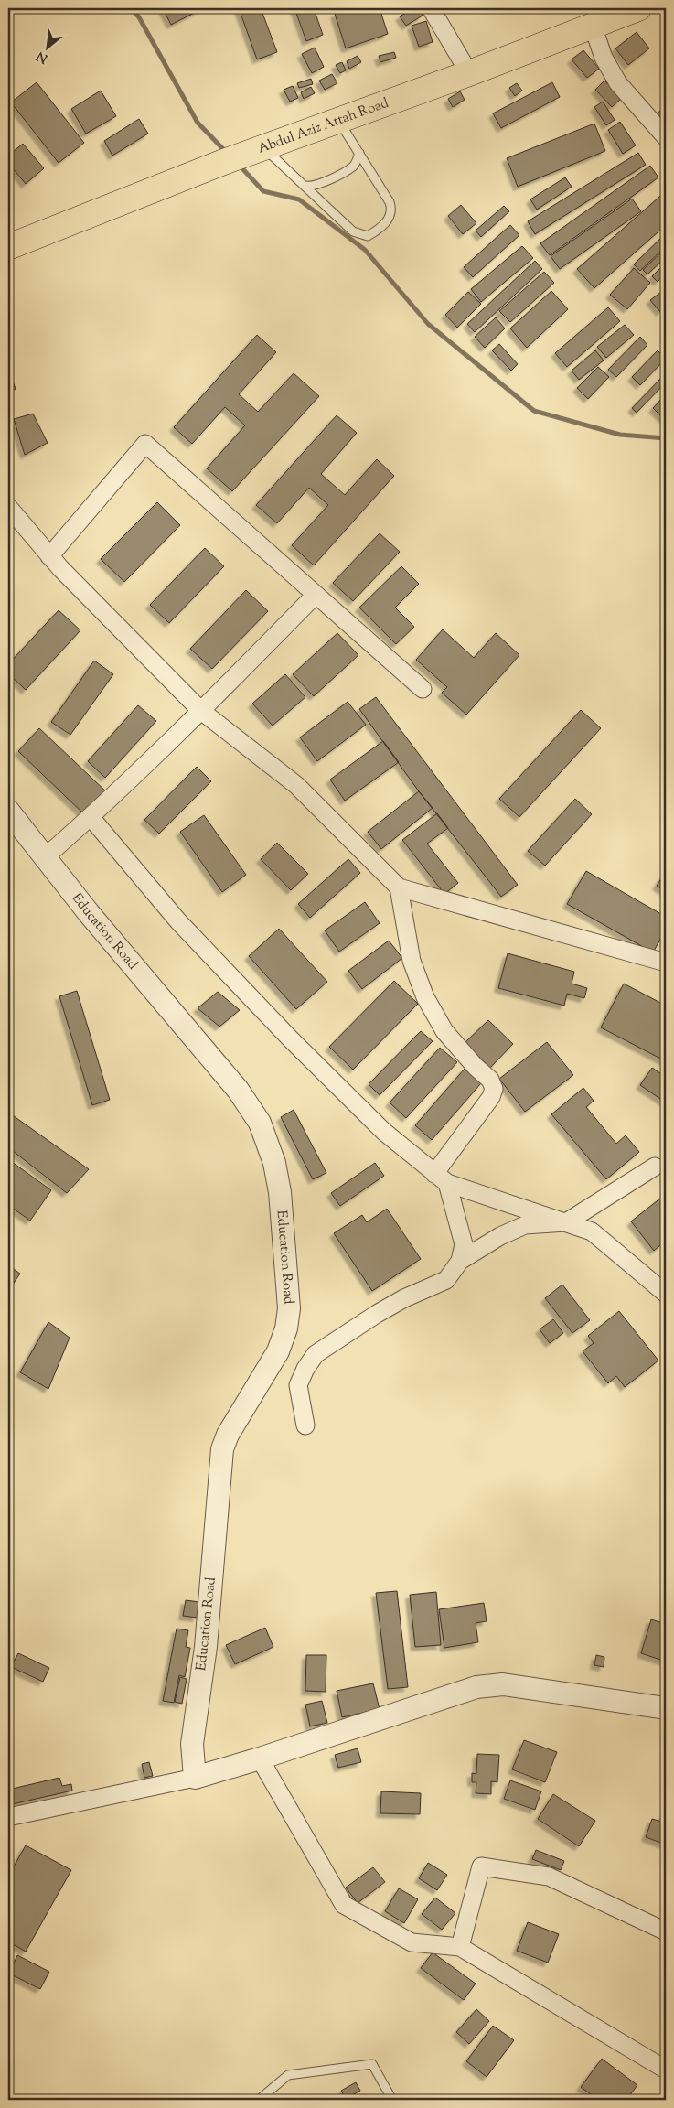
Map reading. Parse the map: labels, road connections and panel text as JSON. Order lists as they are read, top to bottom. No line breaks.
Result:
{"streets":{"highway":["Abdul Aziz Attah Road"],"street":["Education Road"]},"north":"bottom left"}
